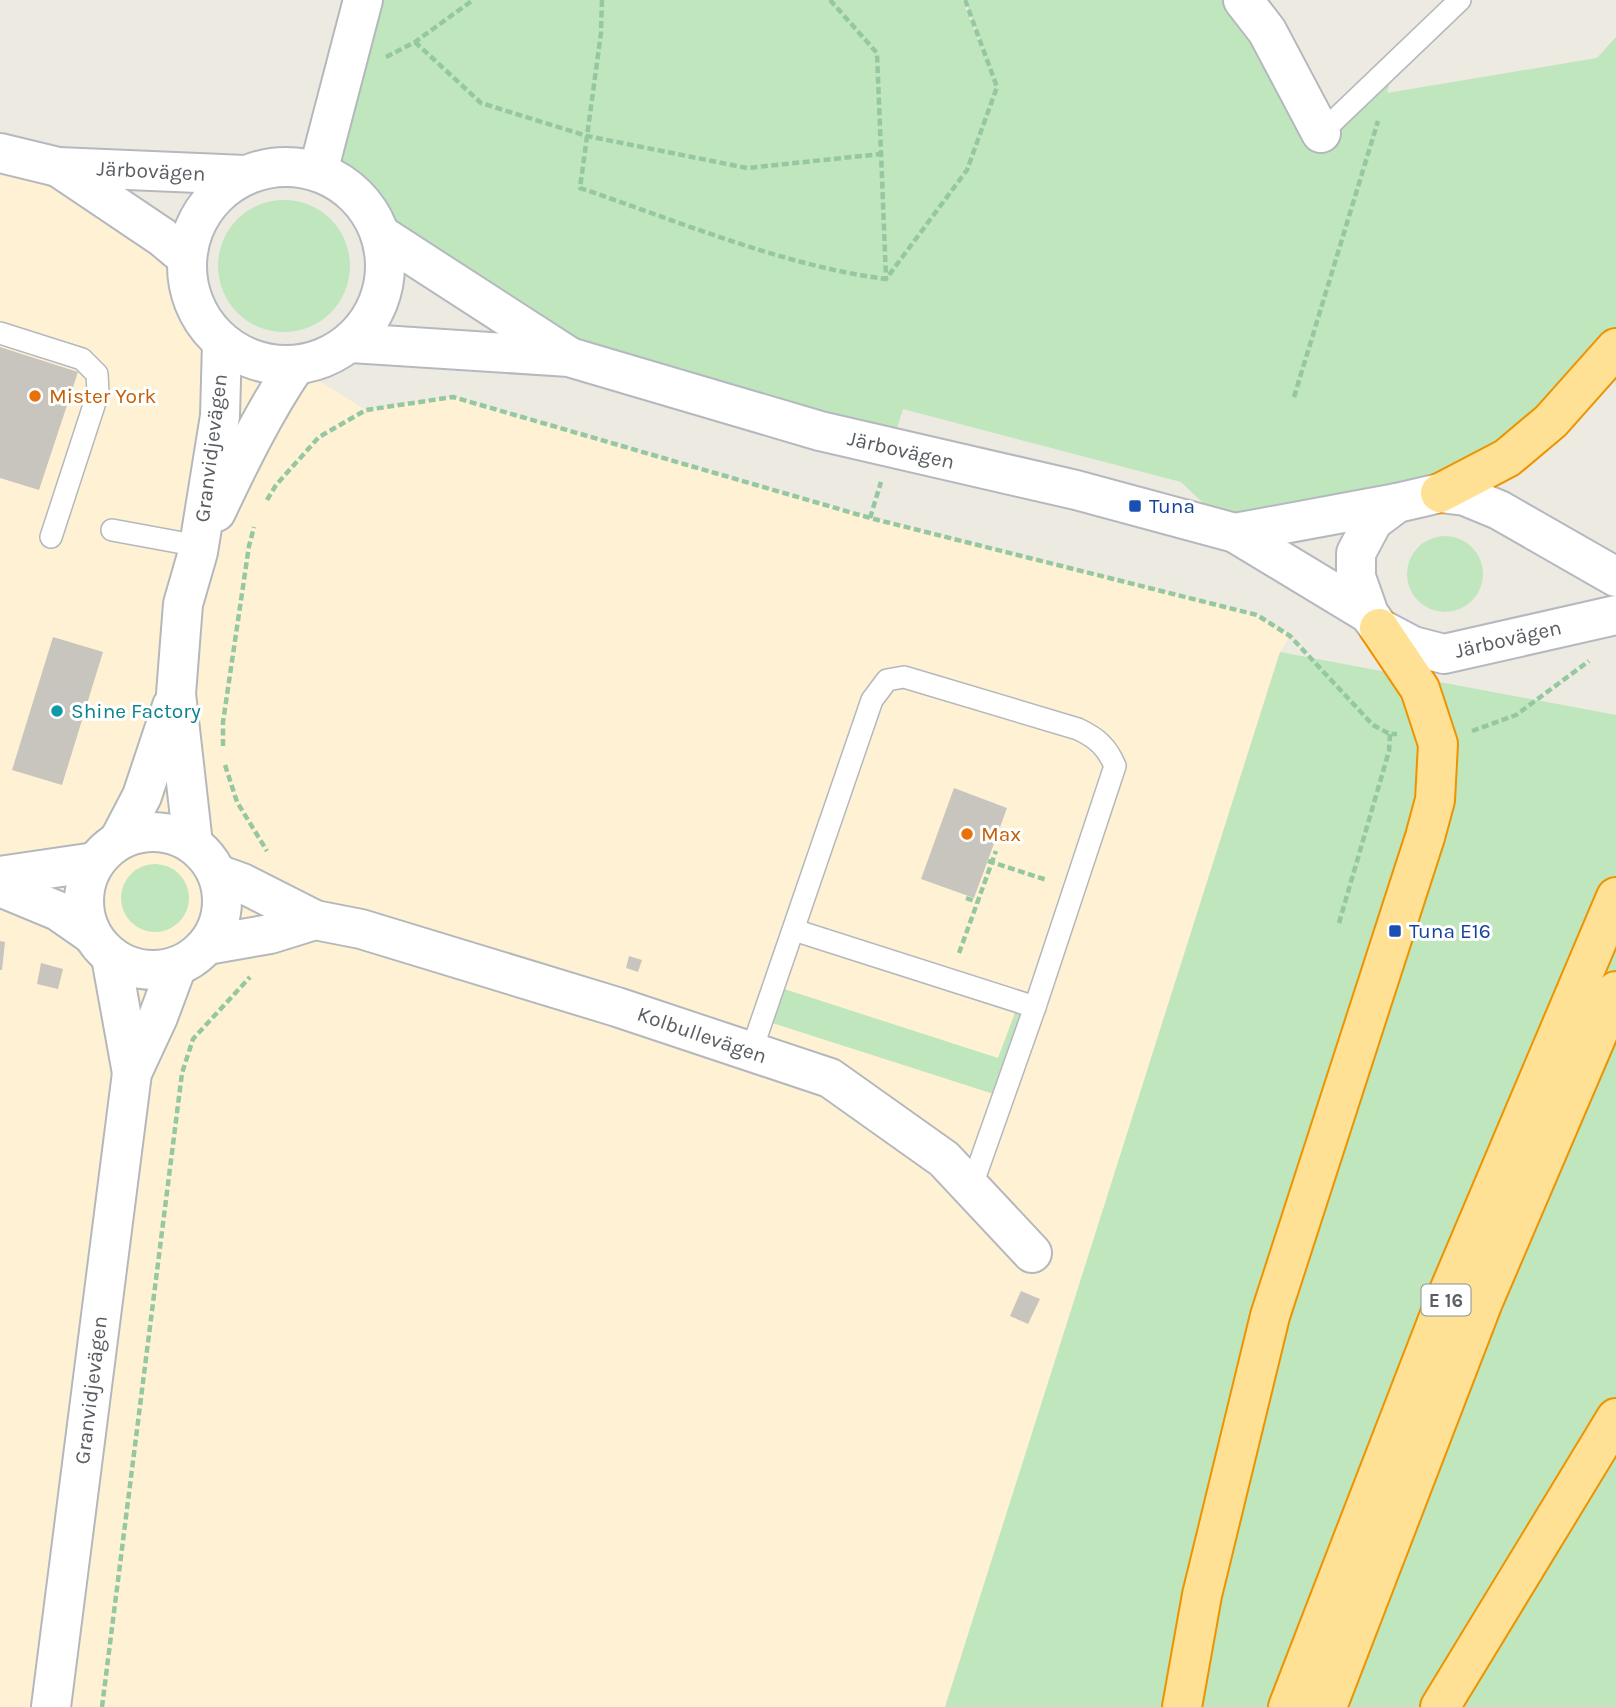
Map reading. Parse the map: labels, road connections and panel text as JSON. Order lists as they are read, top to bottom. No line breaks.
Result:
{"streets":{"highway":["E 16"],"street":["Järbovägen","Granvidjevägen","Kolbullevägen"]},"crossings":[["Järbovägen","Granvidjevägen"],["Granvidjevägen","Kolbullevägen"]],"places":{"other":["Mister York","Shine Factory","Max"],"transit":["Tuna","Tuna E16"]}}
